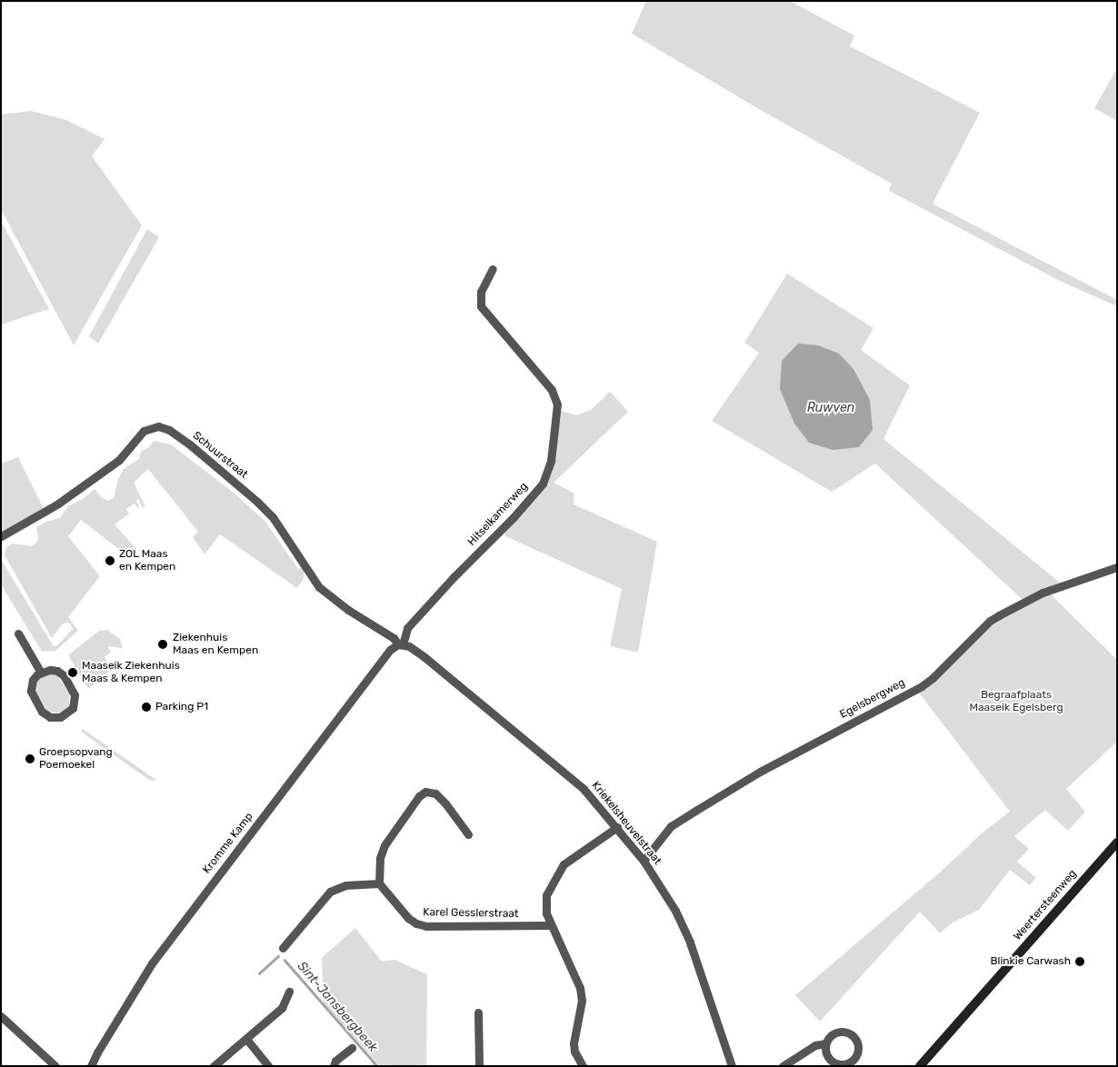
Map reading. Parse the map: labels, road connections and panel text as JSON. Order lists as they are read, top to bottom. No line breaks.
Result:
{"streets":{"main road":["Weertersteenweg"],"street":["Schuurstraat","Hitselkamerweg","Egelsbergweg","Kriekelsheuvelstraat","Kromme Kamp","Karel Gesslerstraat"]},"crossings":[["Schuurstraat","Hitselkamerweg"],["Schuurstraat","Kriekelsheuvelstraat"],["Schuurstraat","Kromme Kamp"],["Hitselkamerweg","Kriekelsheuvelstraat"],["Hitselkamerweg","Kromme Kamp"],["Egelsbergweg","Kriekelsheuvelstraat"],["Kriekelsheuvelstraat","Kromme Kamp"]],"water":["Ruwven","Sint-Jansbergbeek"],"parks":["Begraafplaats Maaseik Egelsberg"],"places":["ZOL Maas en Kempen","Ziekenhuis Maas en Kempen","Maaseik Ziekenhuis Maas & Kempen","Parking P1","Groepsopvang Poemoekel","Blinkie Carwash"]}
